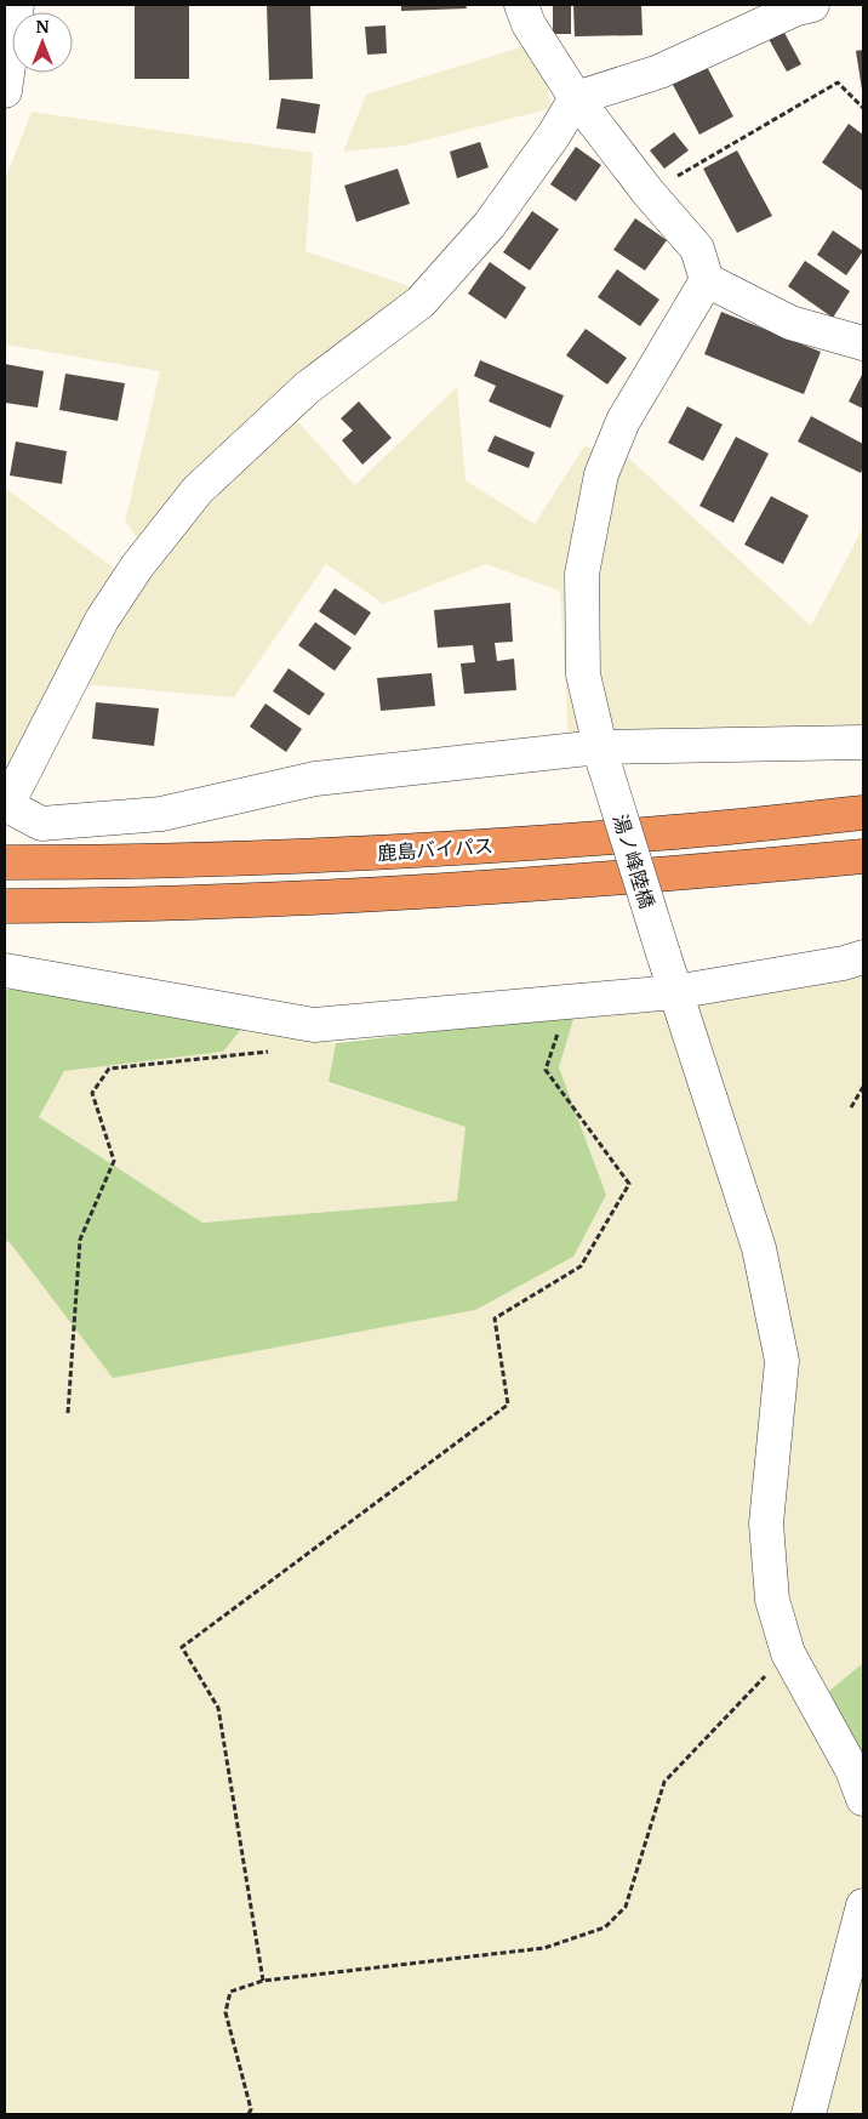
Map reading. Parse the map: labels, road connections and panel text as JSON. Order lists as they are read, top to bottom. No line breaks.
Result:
{"streets":{"highway":["鹿島バイパス"],"street":["湯ノ峰陸橋"]},"north":"top"}
